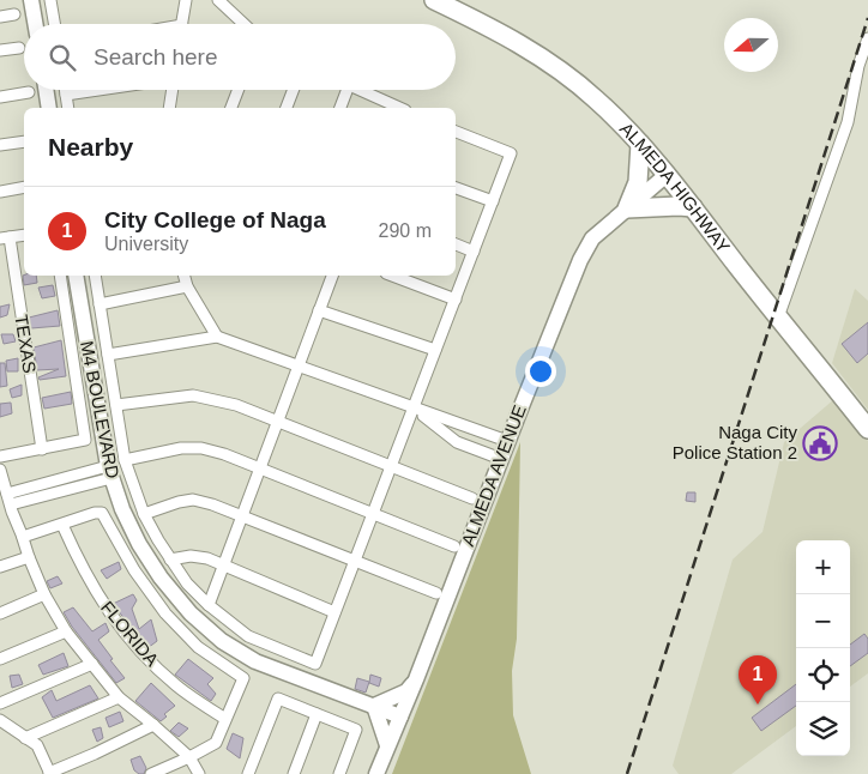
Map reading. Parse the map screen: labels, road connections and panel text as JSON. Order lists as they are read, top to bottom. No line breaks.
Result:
{"streets":{"highway":["ALMEDA HIGHWAY"],"main road":["M4 BOULEVARD","ALMEDA AVENUE"],"street":["TEXAS","FLORIDA"]},"crossings":[["ALMEDA HIGHWAY","ALMEDA AVENUE"],["M4 BOULEVARD","ALMEDA AVENUE"]],"places":{"public building":["Naga City Police Station 2"]},"north":"left","page":{"search":"Search here","heading":"Nearby","list":[{"mark":"1","name":"City College of Naga","note":"University","value":"290 m"}],"map_buttons":["+","−"],"pins":"1"}}
